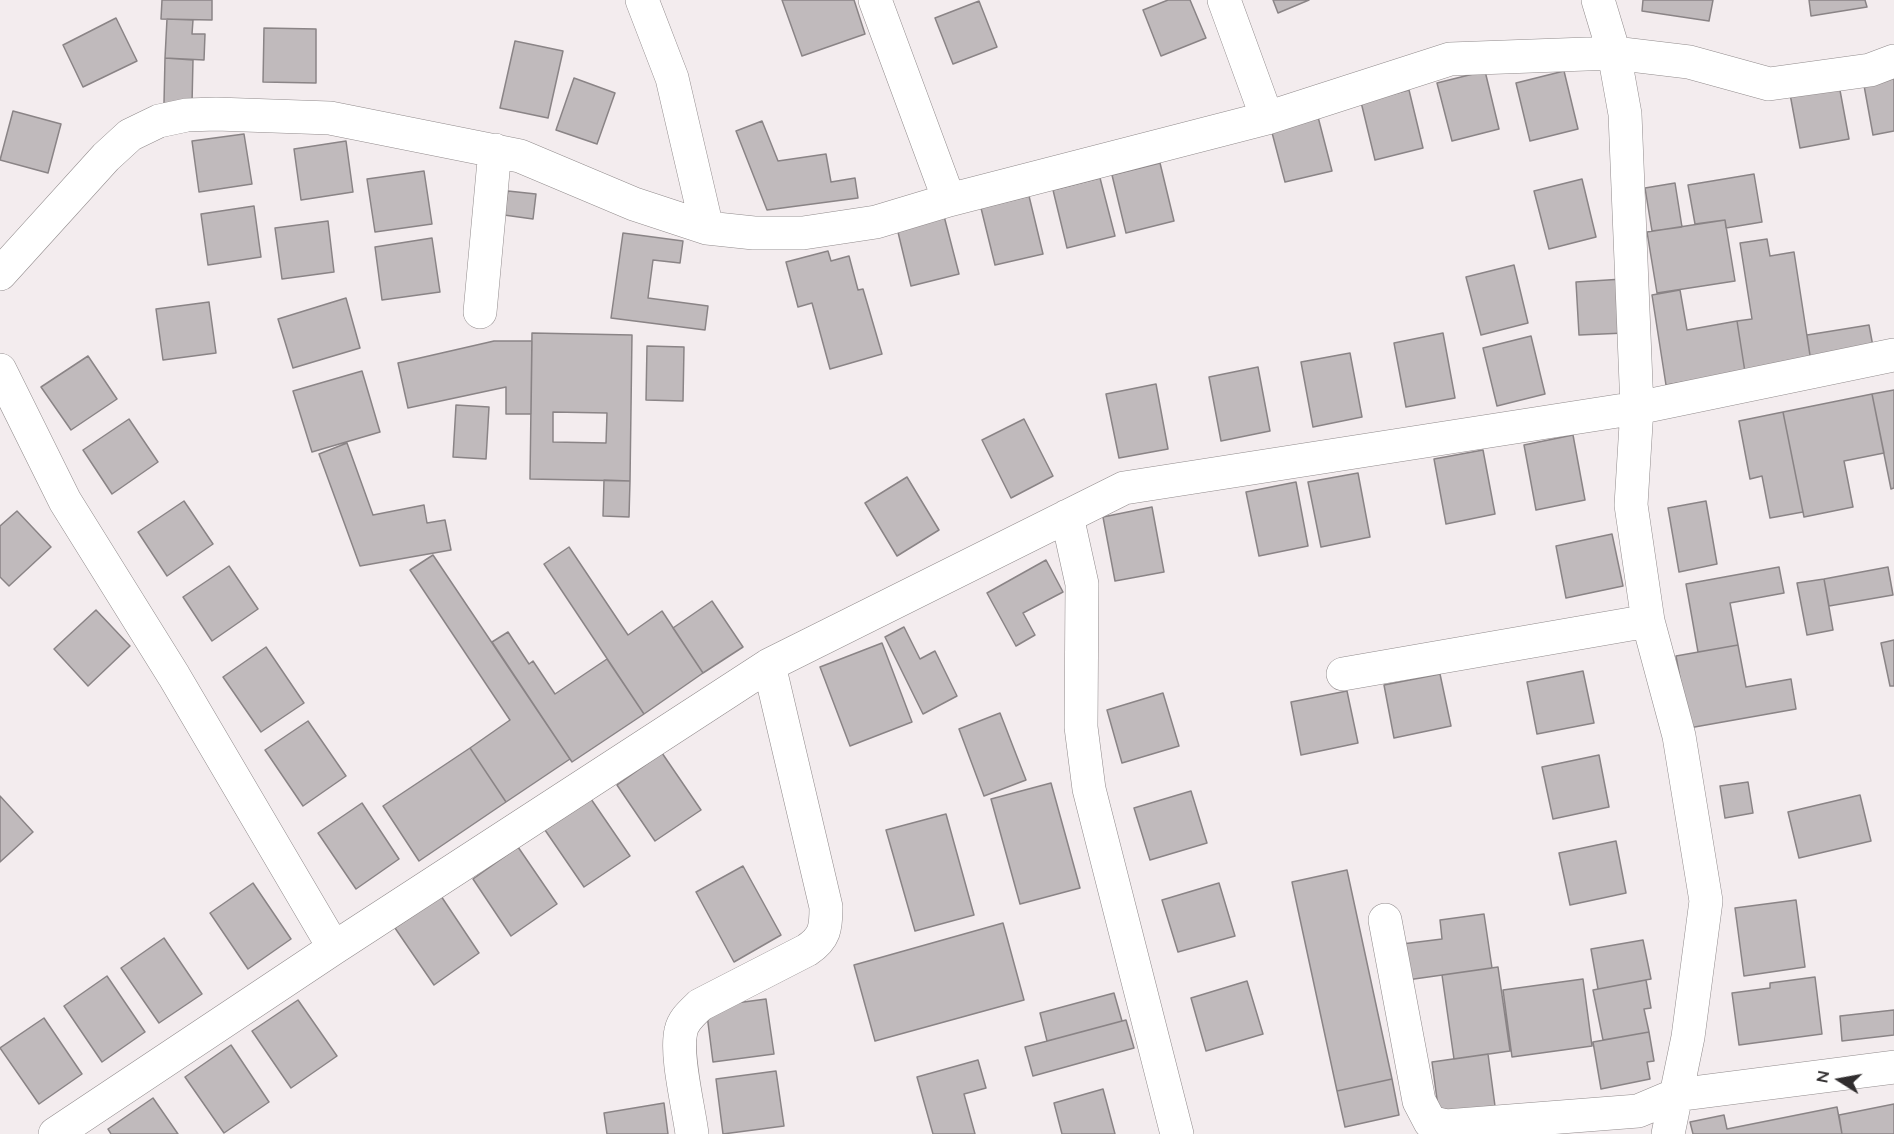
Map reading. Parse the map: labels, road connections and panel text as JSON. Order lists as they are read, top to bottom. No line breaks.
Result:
{"north":"left"}
